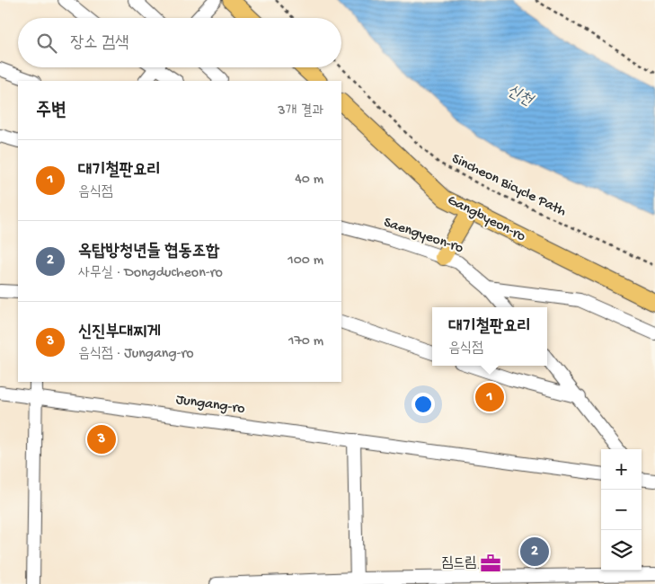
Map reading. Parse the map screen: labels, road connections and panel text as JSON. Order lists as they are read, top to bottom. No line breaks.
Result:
{"streets":{"main road":["Gangbyeon-ro"],"street":["Saengyeon-ro","Jungang-ro"],"path":["Sincheon Bicycle Path"]},"water":["신천"],"places":{"office":["짐드림"]},"page":{"search":"장소 검색","heading":["주변","3개 결과"],"list":[{"mark":"1","name":"대기철판요리","note":"음식점","value":"40 m"},{"mark":"2","name":"옥탑방청년들 협동조합","note":"사무실 · Dongducheon-ro","value":"100 m"},{"mark":"3","name":"신진부대찌게","note":"음식점 · Jungang-ro","value":"170 m"}],"popup":["대기철판요리","음식점"],"pins":["1","3","2"],"map_buttons":["+","−"]}}
